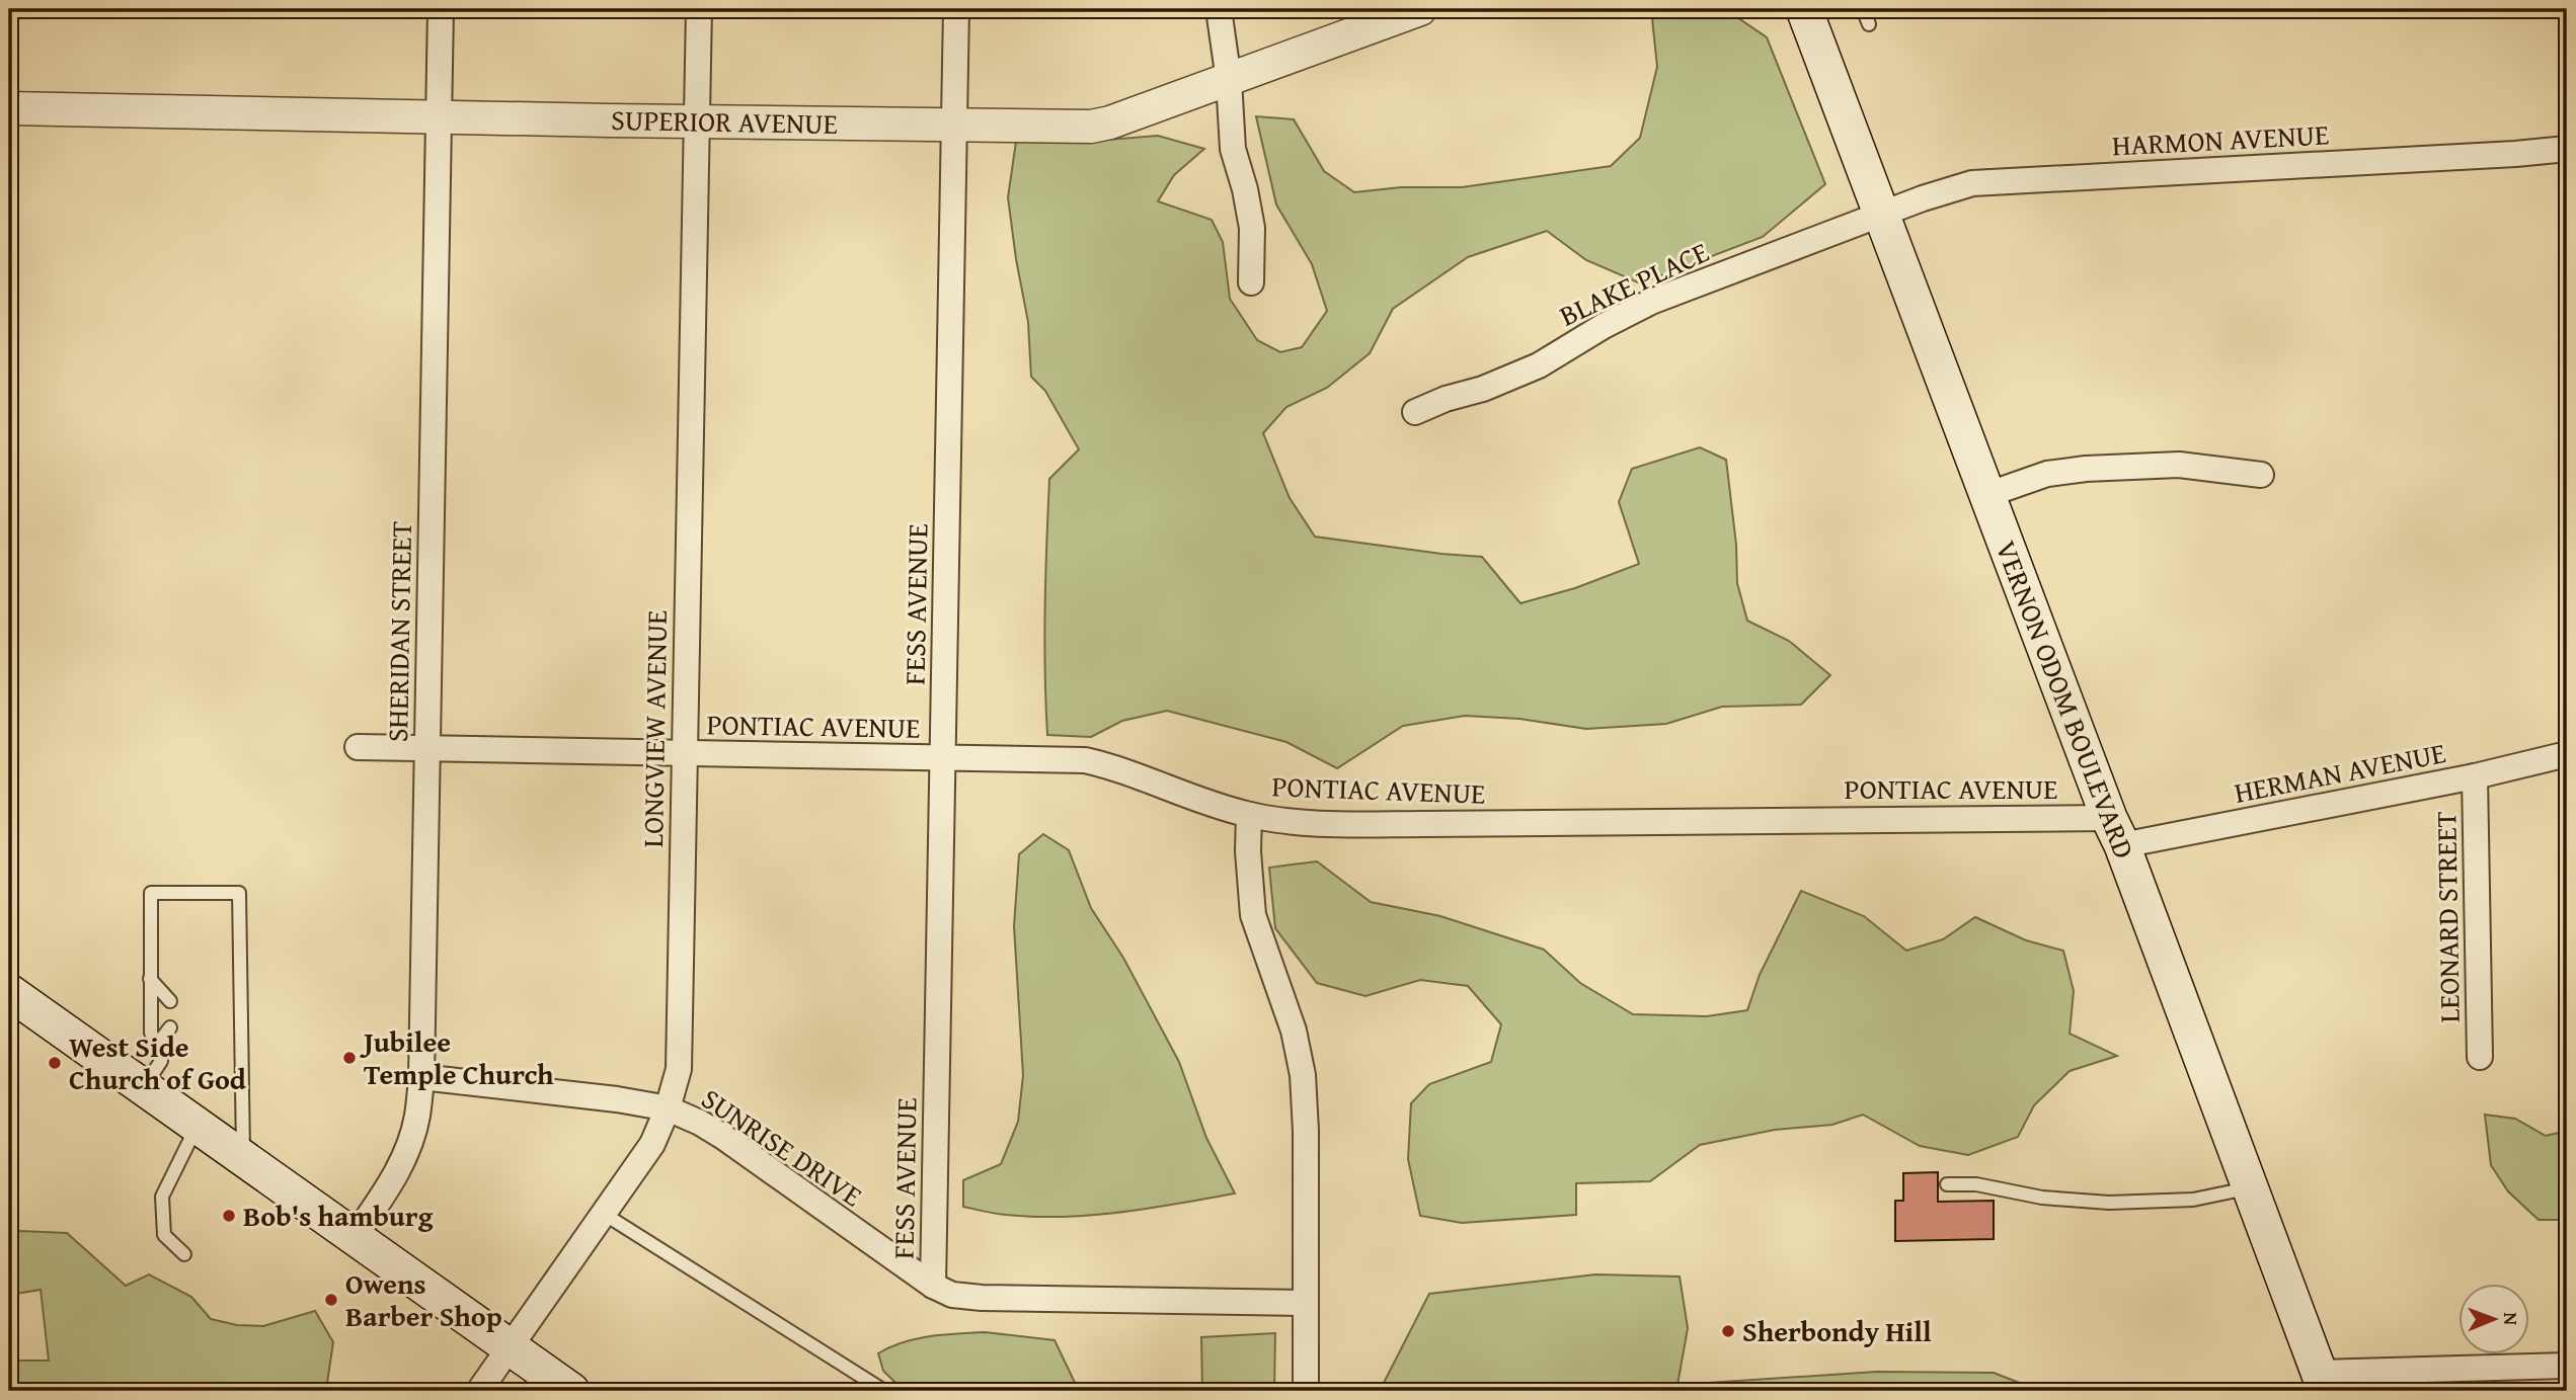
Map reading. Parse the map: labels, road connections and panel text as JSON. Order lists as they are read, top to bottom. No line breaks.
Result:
{"streets":{"main road":["VERNON ODOM BOULEVARD"],"street":["SUPERIOR AVENUE","HARMON AVENUE","BLAKE PLACE","FESS AVENUE","SHERIDAN STREET","PONTIAC AVENUE","LONGVIEW AVENUE","HERMAN AVENUE","LEONARD STREET","SUNRISE DRIVE"]},"crossings":[["SUPERIOR AVENUE","FESS AVENUE"],["SUPERIOR AVENUE","SHERIDAN STREET"],["SUPERIOR AVENUE","LONGVIEW AVENUE"],["HARMON AVENUE","BLAKE PLACE"],["HARMON AVENUE","VERNON ODOM BOULEVARD"],["BLAKE PLACE","VERNON ODOM BOULEVARD"],["FESS AVENUE","PONTIAC AVENUE"],["FESS AVENUE","SUNRISE DRIVE"],["SHERIDAN STREET","PONTIAC AVENUE"],["SHERIDAN STREET","SUNRISE DRIVE"],["VERNON ODOM BOULEVARD","PONTIAC AVENUE"],["VERNON ODOM BOULEVARD","HERMAN AVENUE"],["PONTIAC AVENUE","LONGVIEW AVENUE"],["PONTIAC AVENUE","HERMAN AVENUE"],["LONGVIEW AVENUE","SUNRISE DRIVE"],["HERMAN AVENUE","LEONARD STREET"]],"places":["Jubilee Temple Church","West Side Church of God","Bob's hamburg","Owens Barber Shop","Sherbondy Hill"],"north":"right"}
